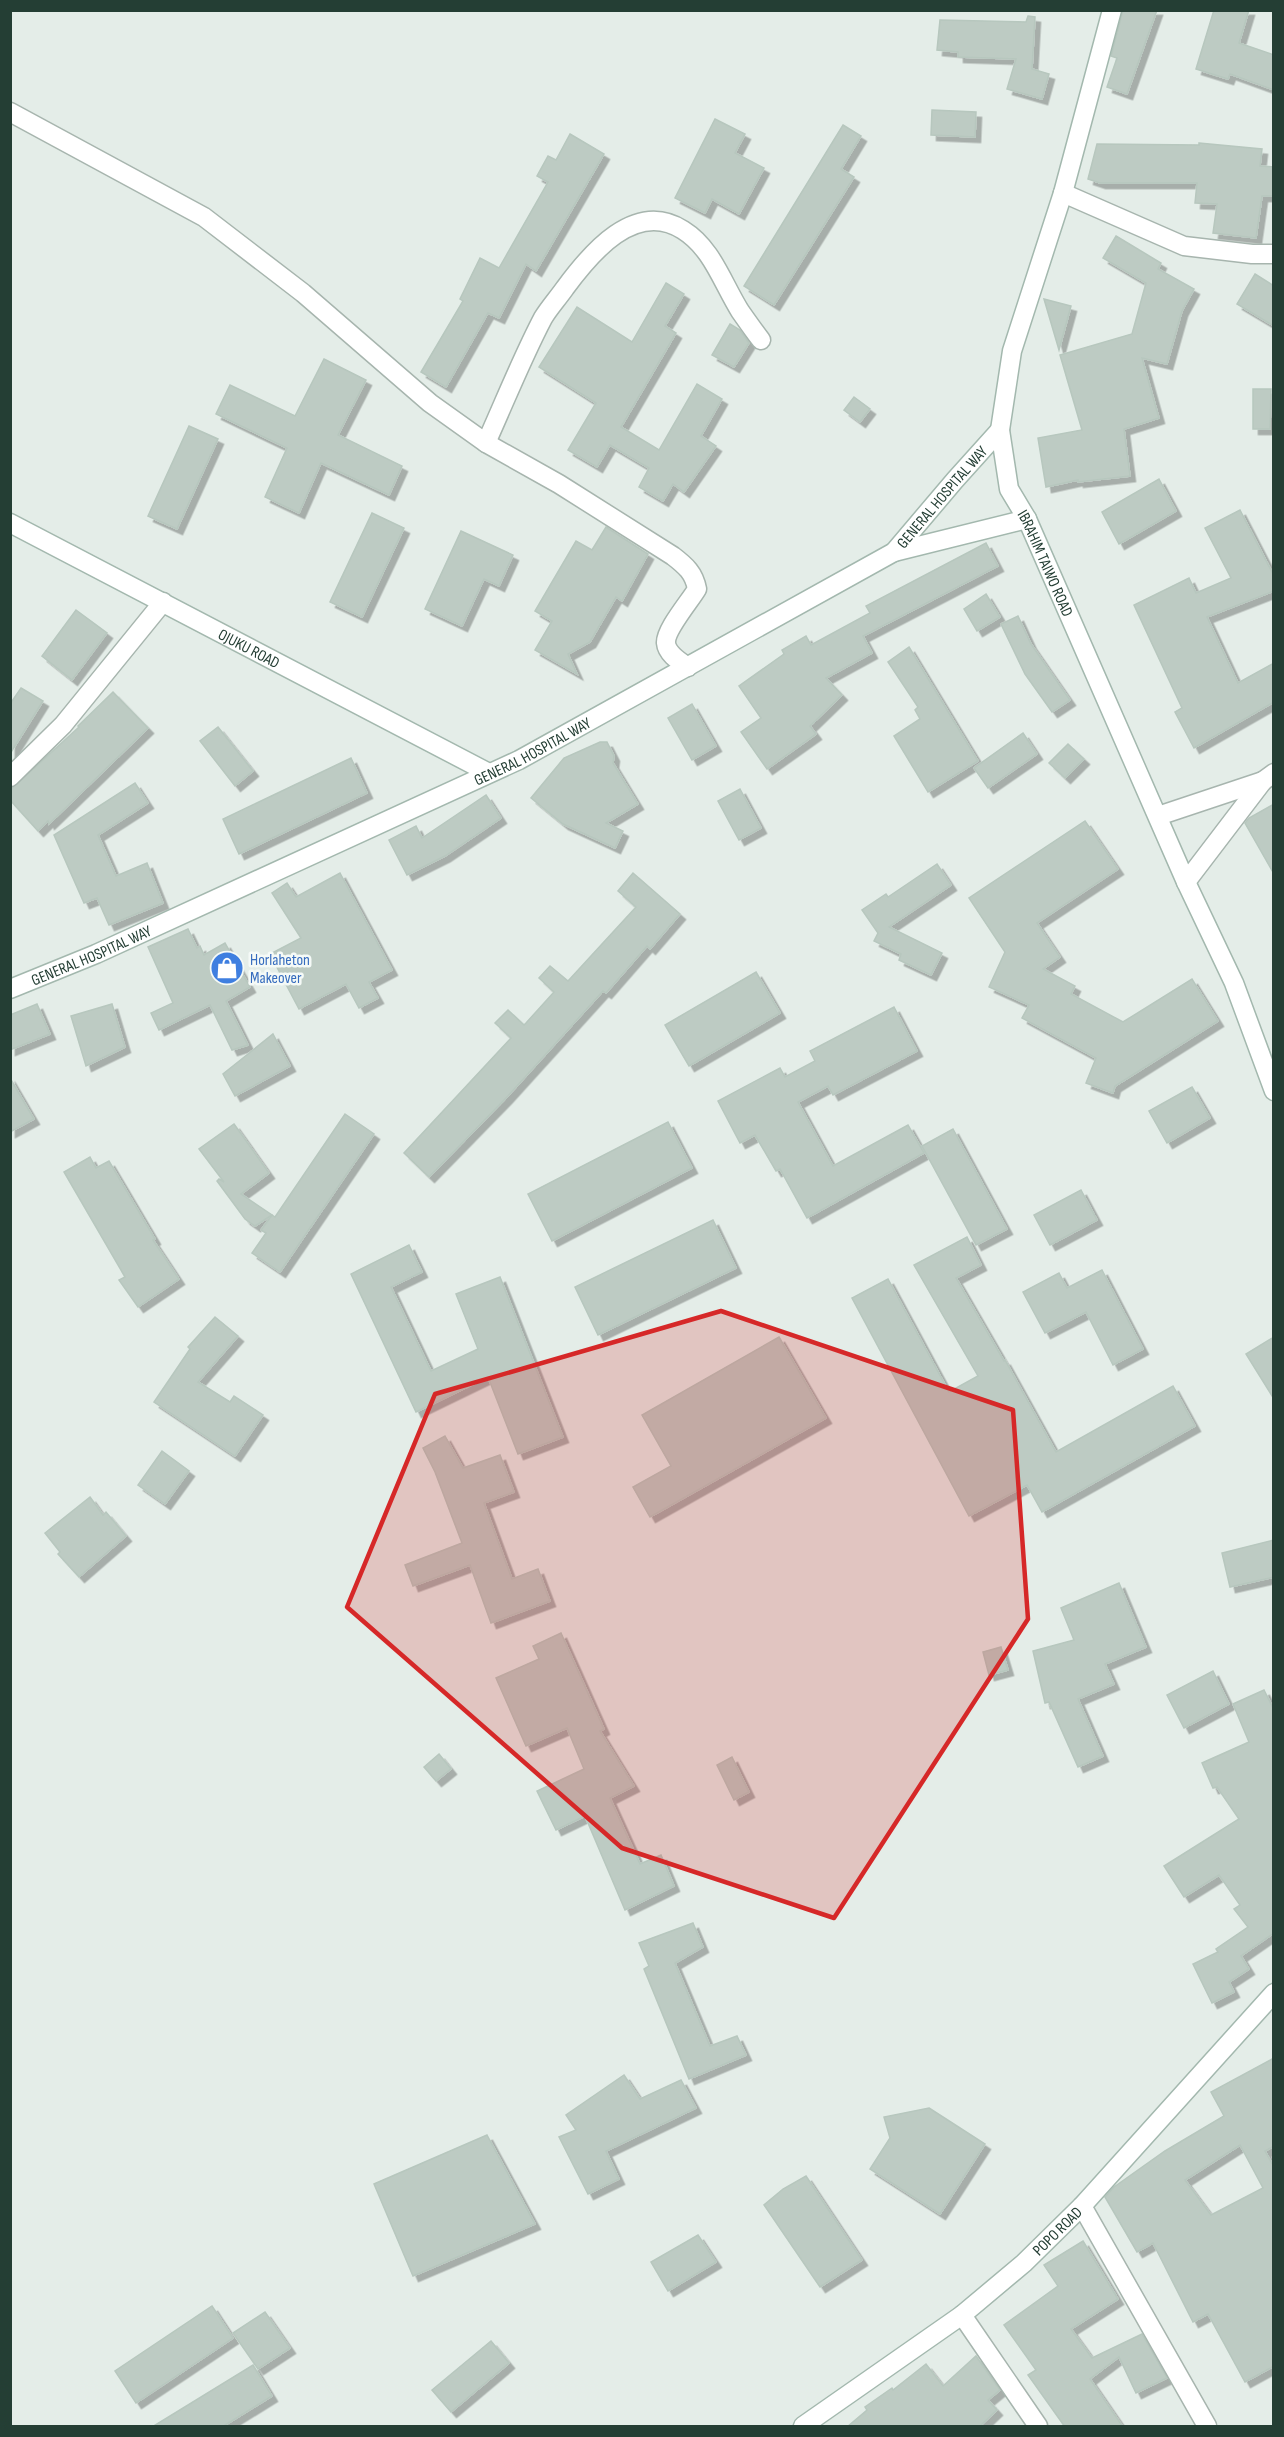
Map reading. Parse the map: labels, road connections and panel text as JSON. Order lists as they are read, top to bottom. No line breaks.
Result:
{"streets":{"main road":["GENERAL HOSPITAL WAY","IBRAHIM TAIWO ROAD","OJUKU ROAD","POPO ROAD"]},"crossings":[["GENERAL HOSPITAL WAY","IBRAHIM TAIWO ROAD"],["GENERAL HOSPITAL WAY","OJUKU ROAD"]],"places":{"shop":["Horlaheton Makeover"]}}
